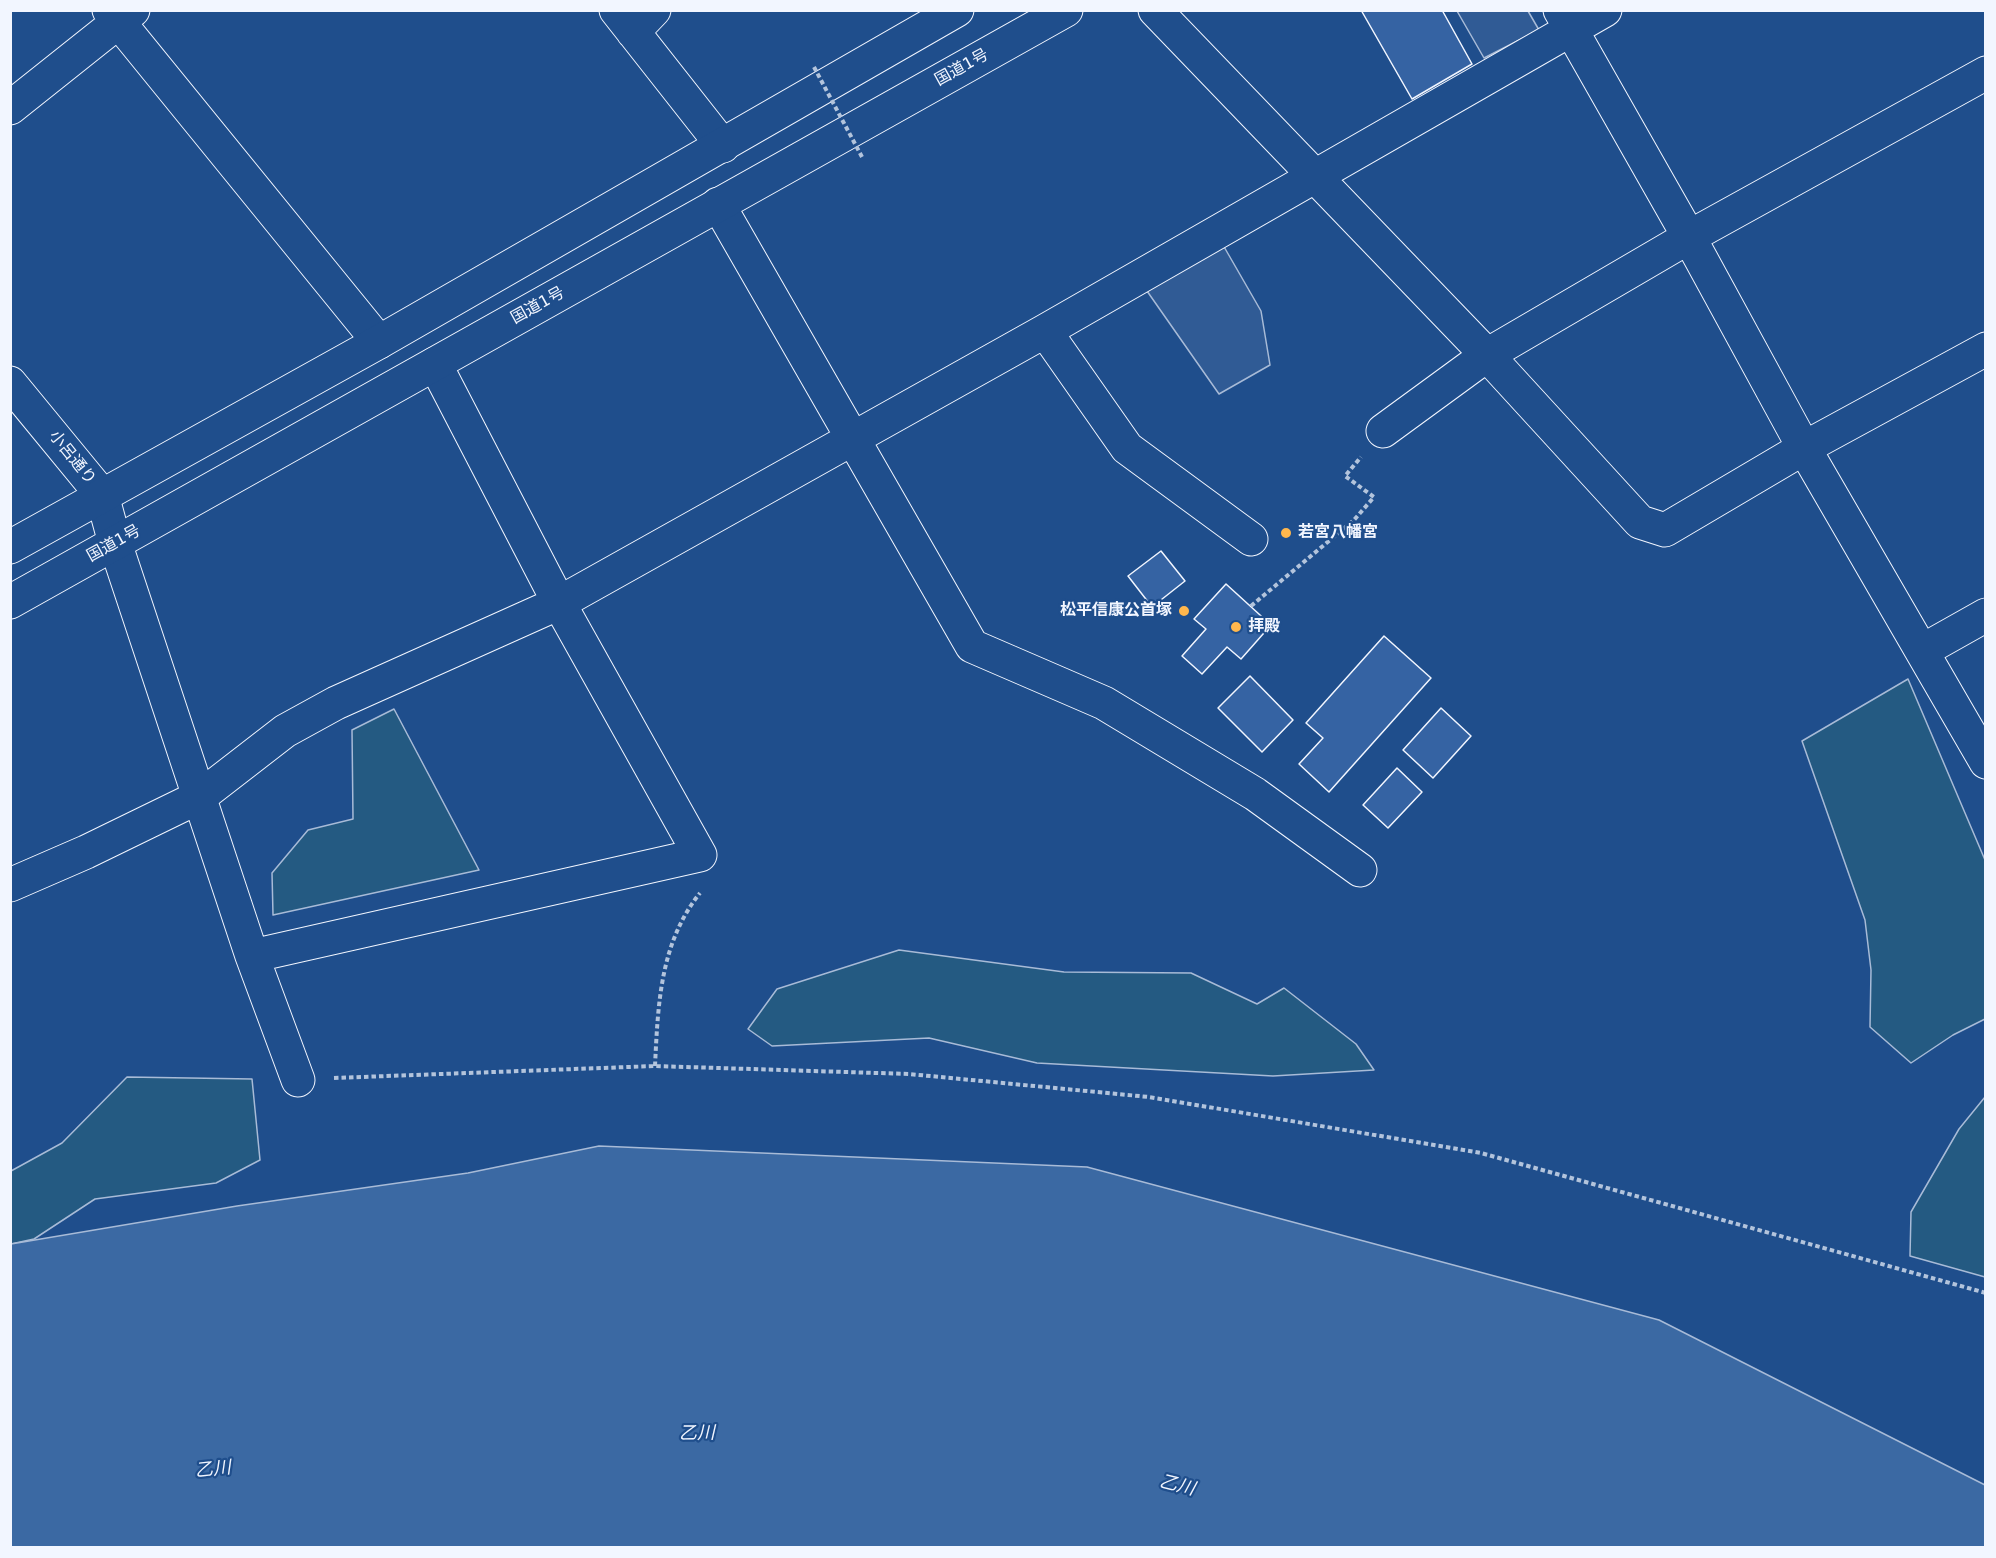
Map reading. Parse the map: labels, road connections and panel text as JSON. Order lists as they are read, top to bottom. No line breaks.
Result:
{"streets":{"main road":["国道1号","小呂通り"]},"crossings":[["国道1号","小呂通り"]],"water":["乙川"],"places":["若宮八幡宮","松平信康公首塚","拝殿"]}
